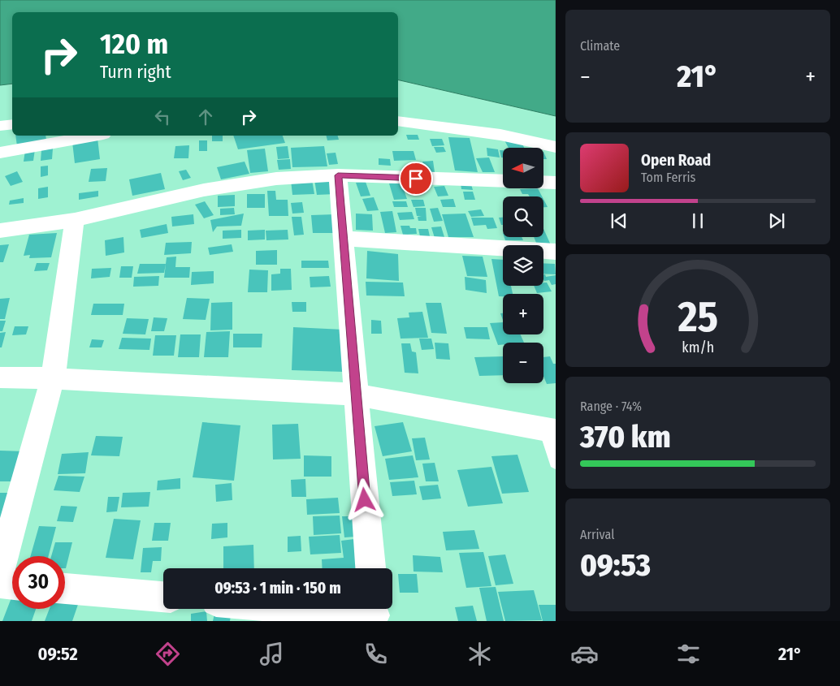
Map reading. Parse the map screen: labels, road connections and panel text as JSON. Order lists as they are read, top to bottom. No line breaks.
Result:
{"north":"left","page":{"tile":["Climate",["Range · 74%","370 km"],["Arrival","09:53"]],"turn":["120 m","Turn right"],"heat":["−","21°","+"],"song":["Open Road","Tom Ferris"],"map_buttons":["+","−"],"limit":"30","trip":"09:53 · 1 min · 150 m","tabs":["09:52","21°"],"gauge":["25","km/h"]}}
